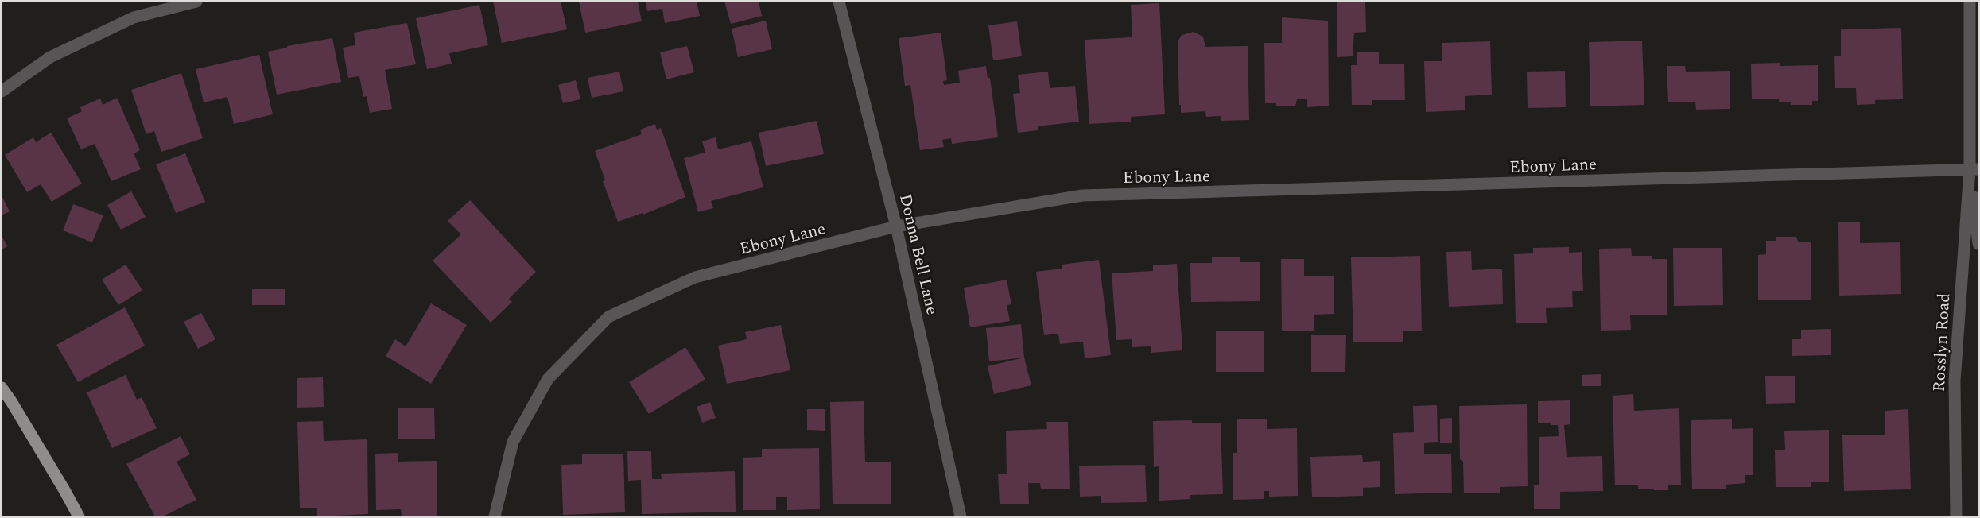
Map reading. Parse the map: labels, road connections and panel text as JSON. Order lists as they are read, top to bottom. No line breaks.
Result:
{"streets":{"street":["Ebony Lane","Donna Bell Lane","Rosslyn Road"]},"crossings":[["Ebony Lane","Donna Bell Lane"],["Ebony Lane","Rosslyn Road"]]}
